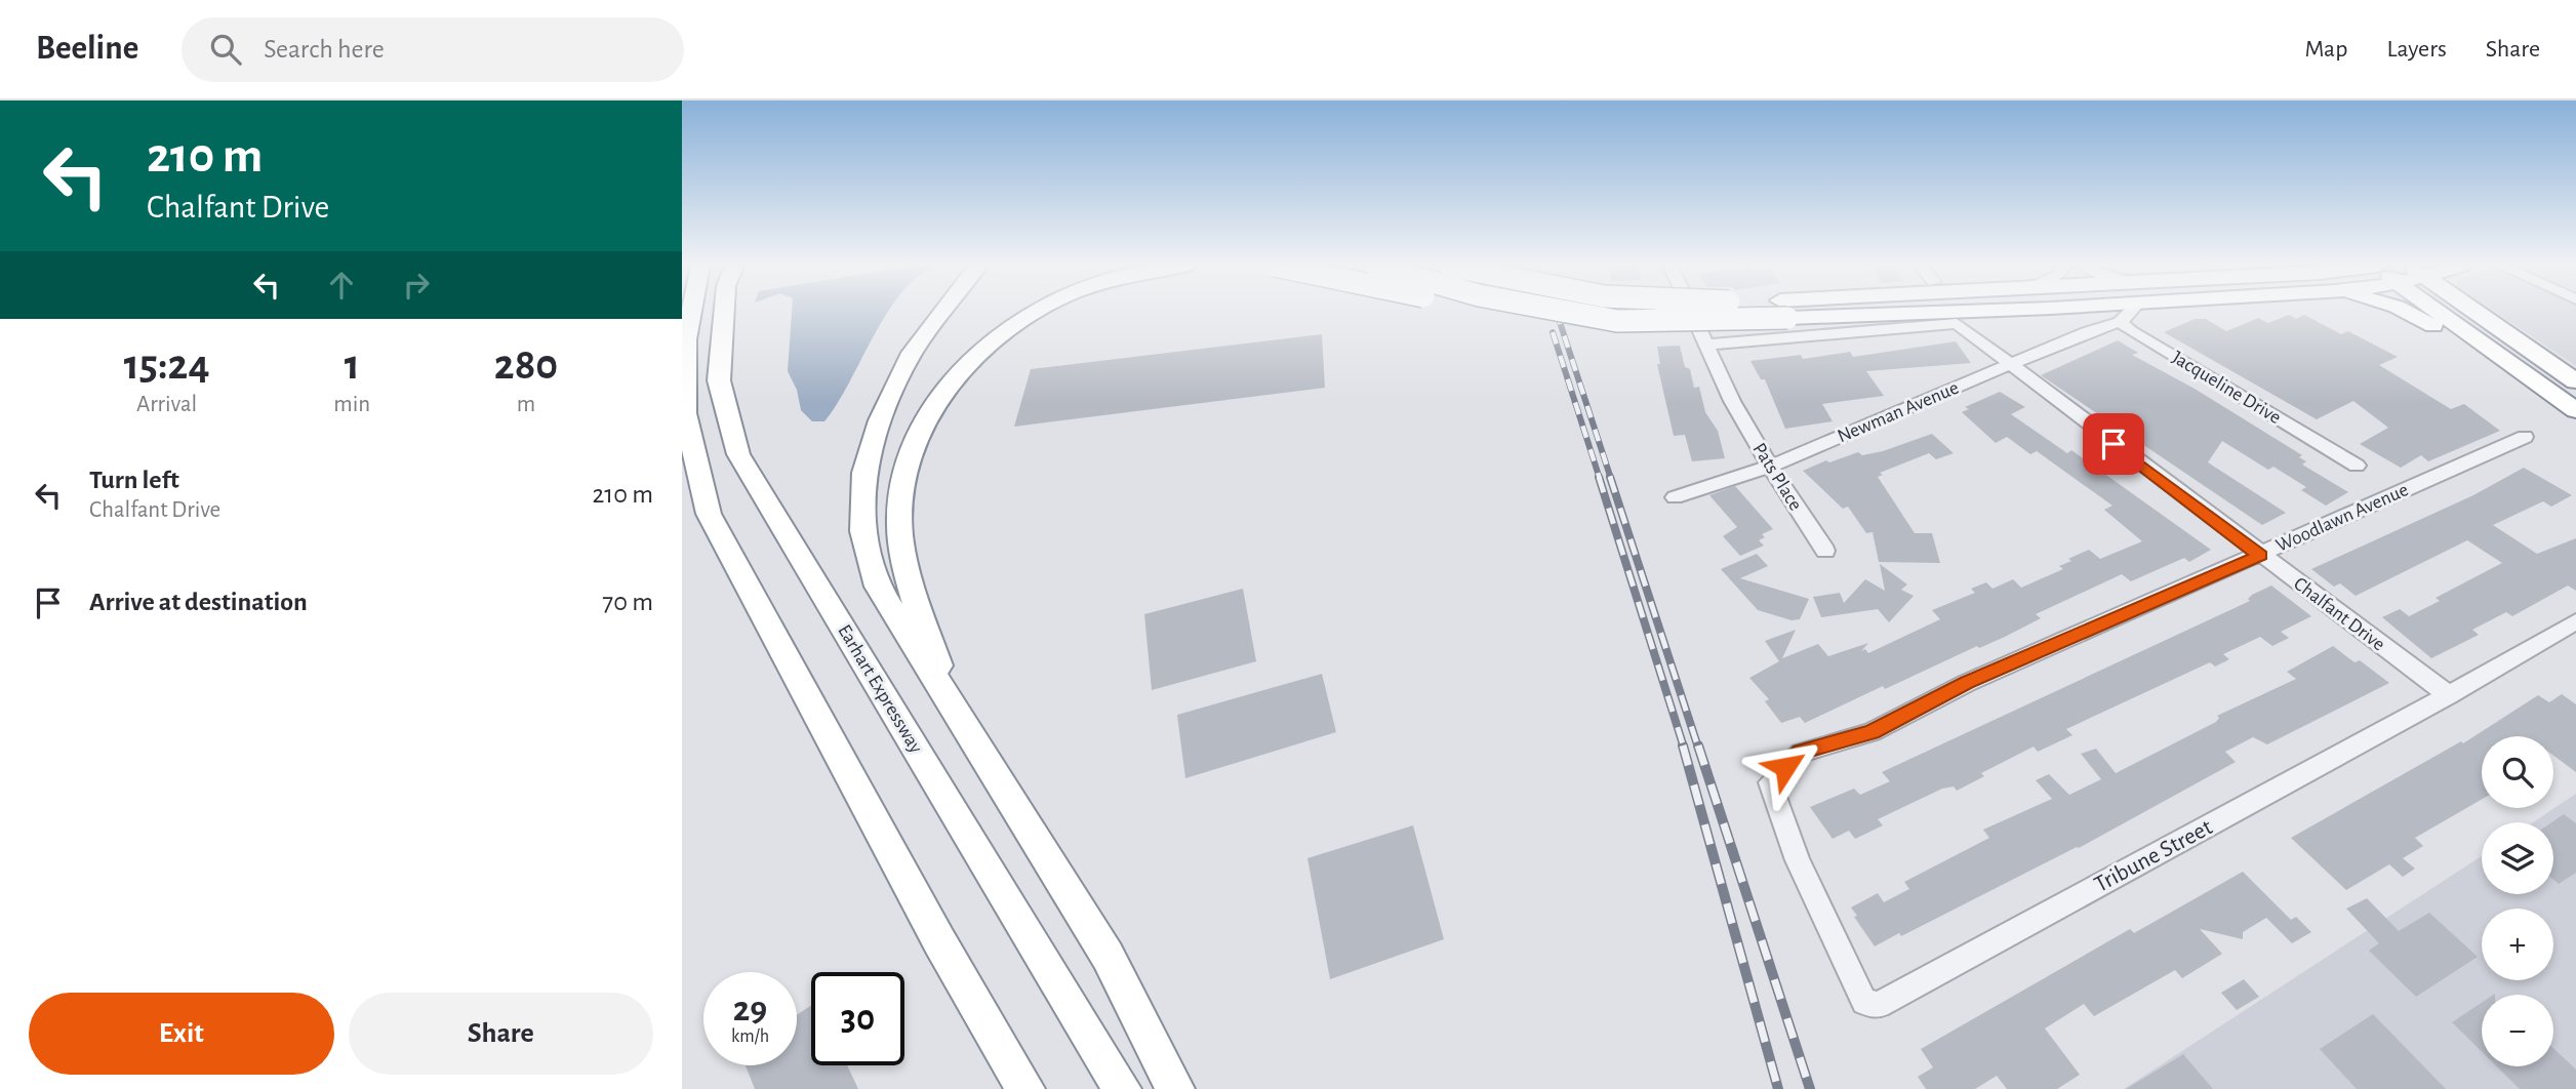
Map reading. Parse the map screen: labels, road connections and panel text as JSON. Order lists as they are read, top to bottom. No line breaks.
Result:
{"streets":{"highway":["Earhart Expressway"],"street":["Jacqueline Drive","Newman Avenue","Pats Place","Woodlawn Avenue","Chalfant Drive","Tribune Street"]},"crossings":[["Jacqueline Drive","Newman Avenue"],["Newman Avenue","Pats Place"],["Newman Avenue","Chalfant Drive"],["Pats Place","Chalfant Drive"],["Woodlawn Avenue","Chalfant Drive"],["Woodlawn Avenue","Tribune Street"],["Chalfant Drive","Tribune Street"]],"page":{"header":"Beeline","search":"Search here","nav":["Map","Layers","Share"],"turn":["210 m","Chalfant Drive"],"eta":["15:24","Arrival","1","min","280","m"],"list":[{"name":"Turn left","note":"Chalfant Drive","value":"210 m"},{"name":"Arrive at destination","value":"70 m"}],"map_buttons":["+","−"],"speed":"29 km/h","limit":"30","buttons":["Exit","Share"]}}
